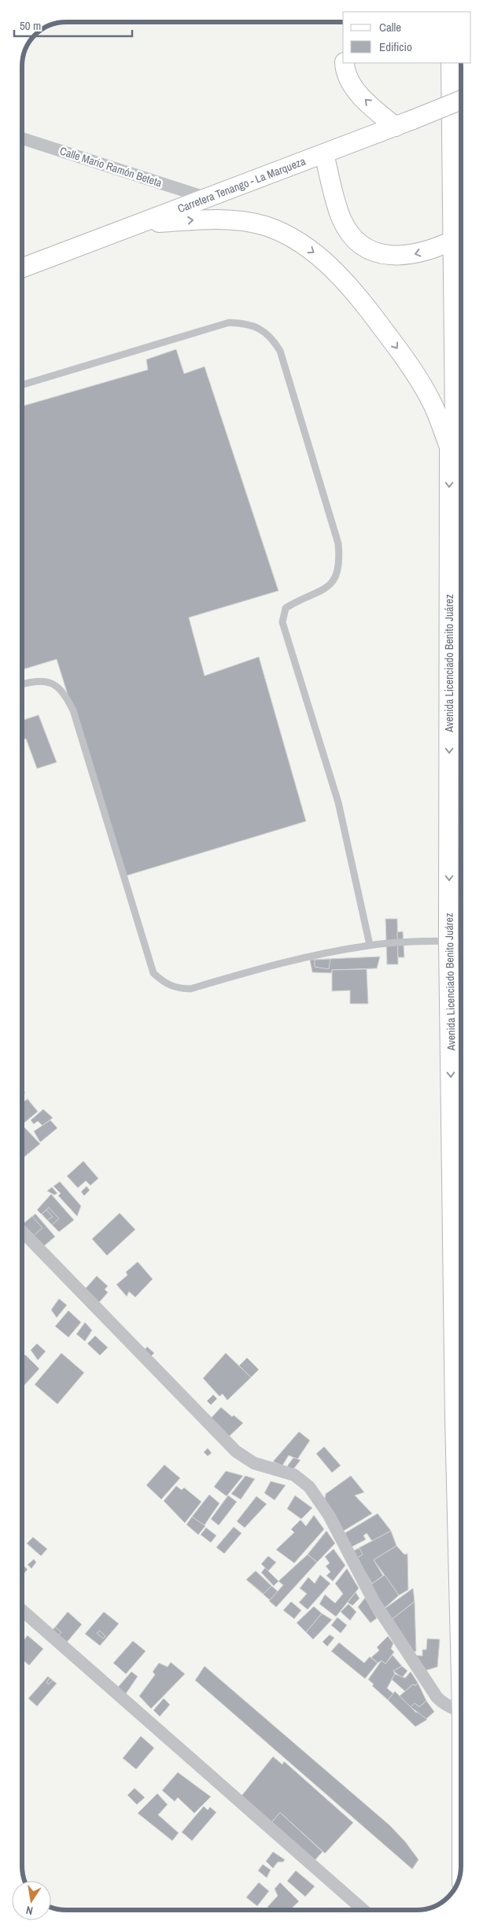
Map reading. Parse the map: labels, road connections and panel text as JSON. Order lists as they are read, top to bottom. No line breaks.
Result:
{"streets":{"main road":["Carretera Tenango - La Marqueza","Avenida Licenciado Benito Juárez"],"street":["Calle Mario Ramón Beteta"]},"crossings":[["Calle Mario Ramón Beteta","Carretera Tenango - La Marqueza"]],"one_way":["Avenida Licenciado Benito Juárez"],"legend":["Calle","Edificio"],"scale_bar":"50 m","north":"bottom"}
